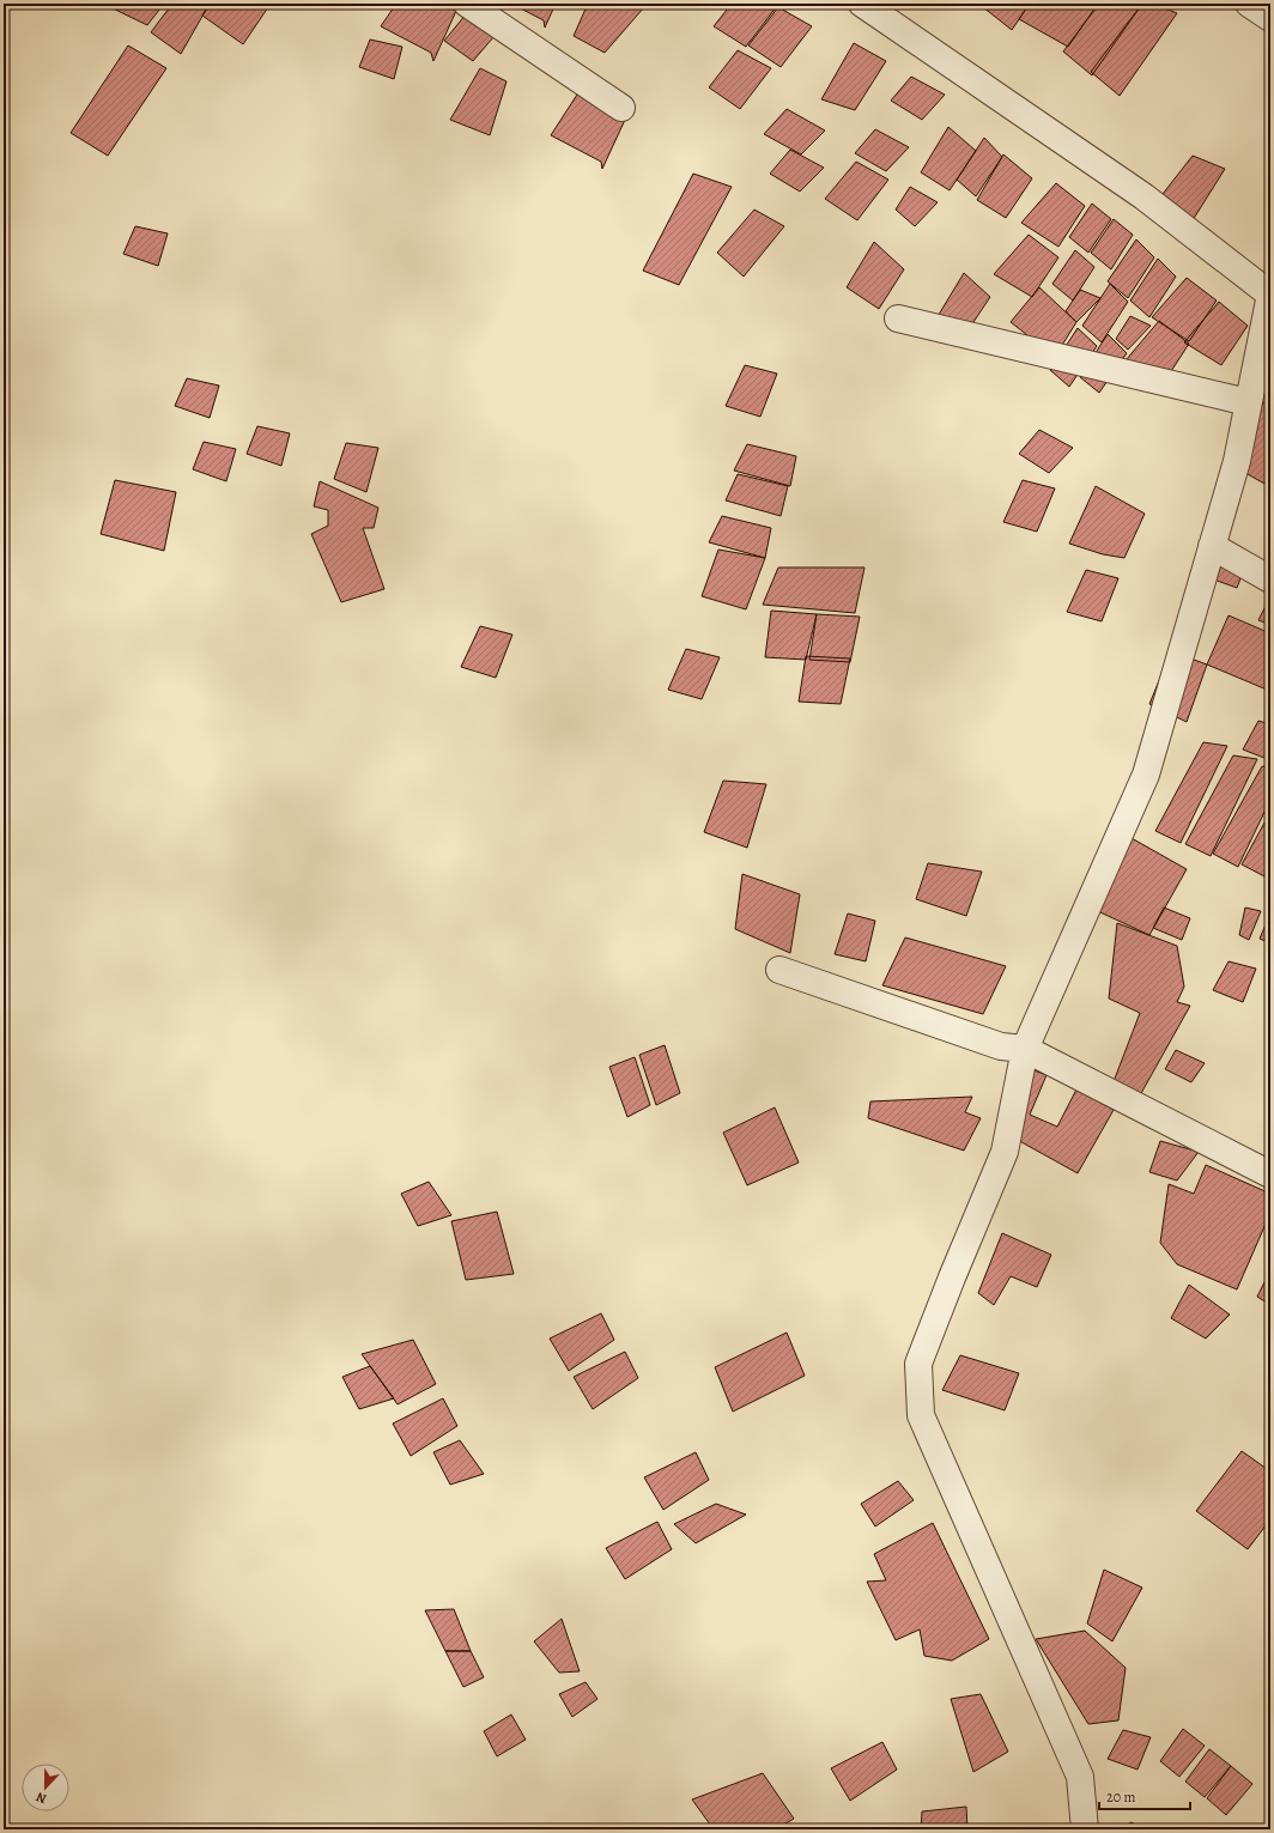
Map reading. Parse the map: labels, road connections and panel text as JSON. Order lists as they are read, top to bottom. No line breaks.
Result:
{"scale_bar":"20 m","north":"bottom"}
